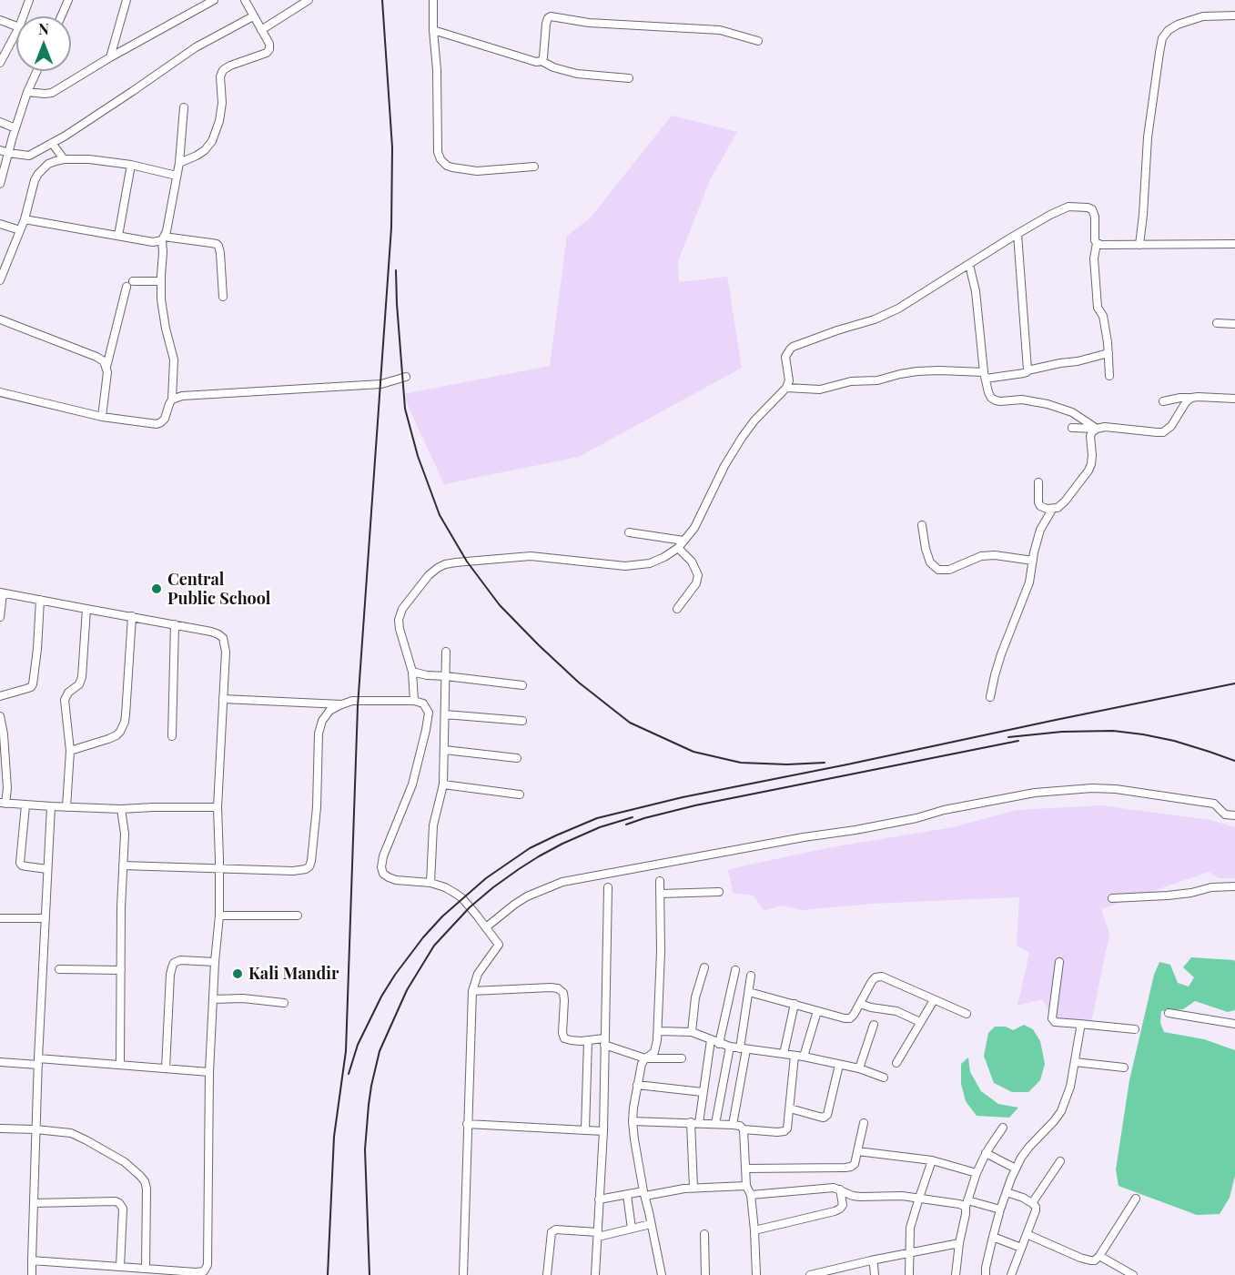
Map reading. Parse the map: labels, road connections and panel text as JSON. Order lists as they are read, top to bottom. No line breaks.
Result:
{"places":["Central Public School","Kali Mandir"],"north":"top"}
